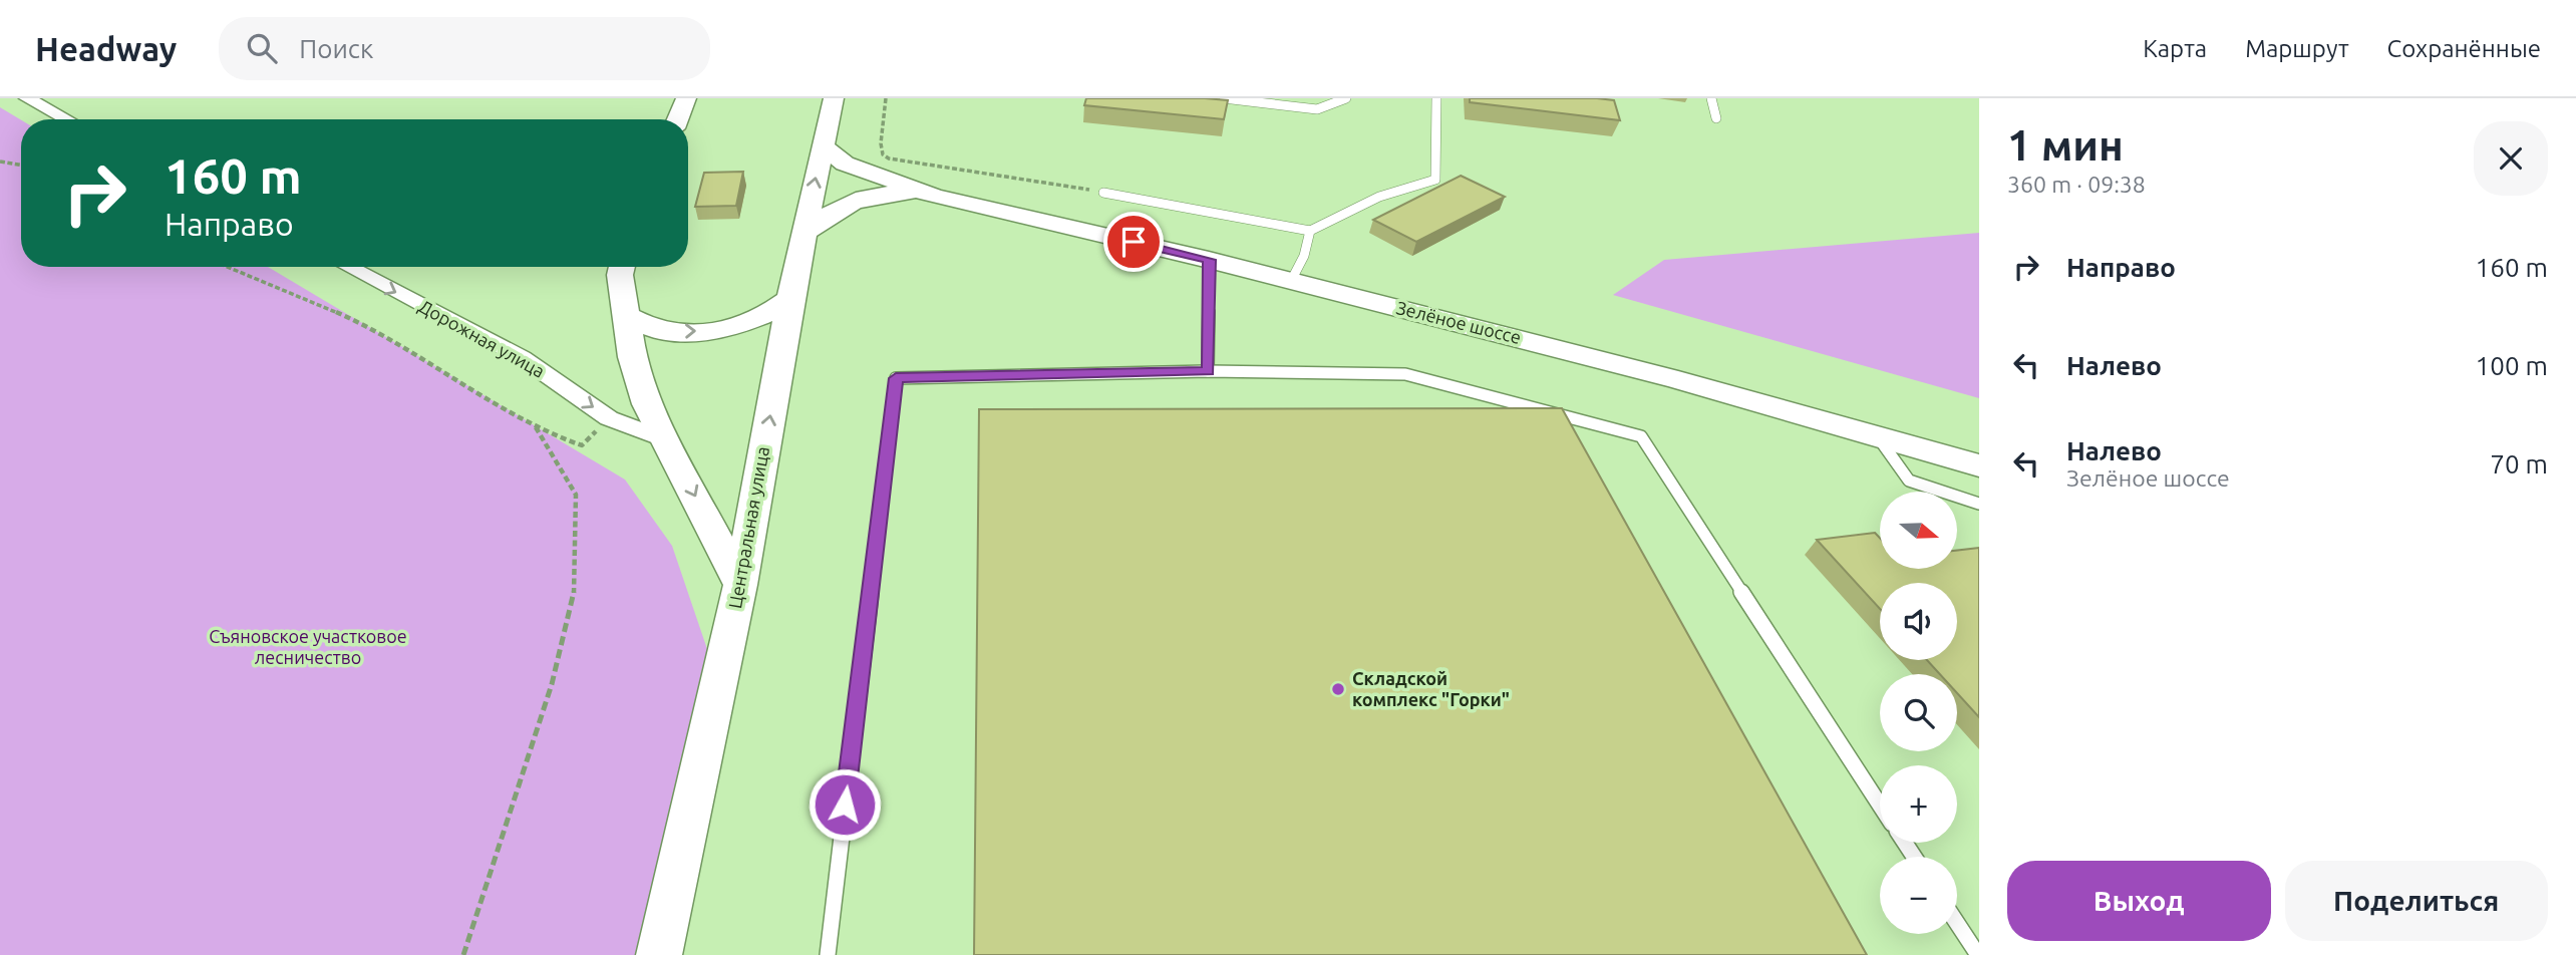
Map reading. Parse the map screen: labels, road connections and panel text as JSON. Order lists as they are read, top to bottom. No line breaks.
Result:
{"streets":{"main road":["Зелёное шоссе","Центральная улица"],"street":["Дорожная улица"]},"one_way":["Дорожная улица","Центральная улица"],"parks":["Съяновское участковое лесничество"],"places":["Складской комплекс \"Горки\""],"north":"right","page":{"header":"Headway","search":"Поиск","nav":["Карта","Маршрут","Сохранённые"],"heading":["1 мин","360 m · 09:38"],"turn":["160 m","Направо"],"list":[{"name":"Направо","value":"160 m"},{"name":"Налево","value":"100 m"},{"name":"Налево","note":"Зелёное шоссе","value":"70 m"}],"map_buttons":["+","−"],"buttons":["Выход","Поделиться"]}}
